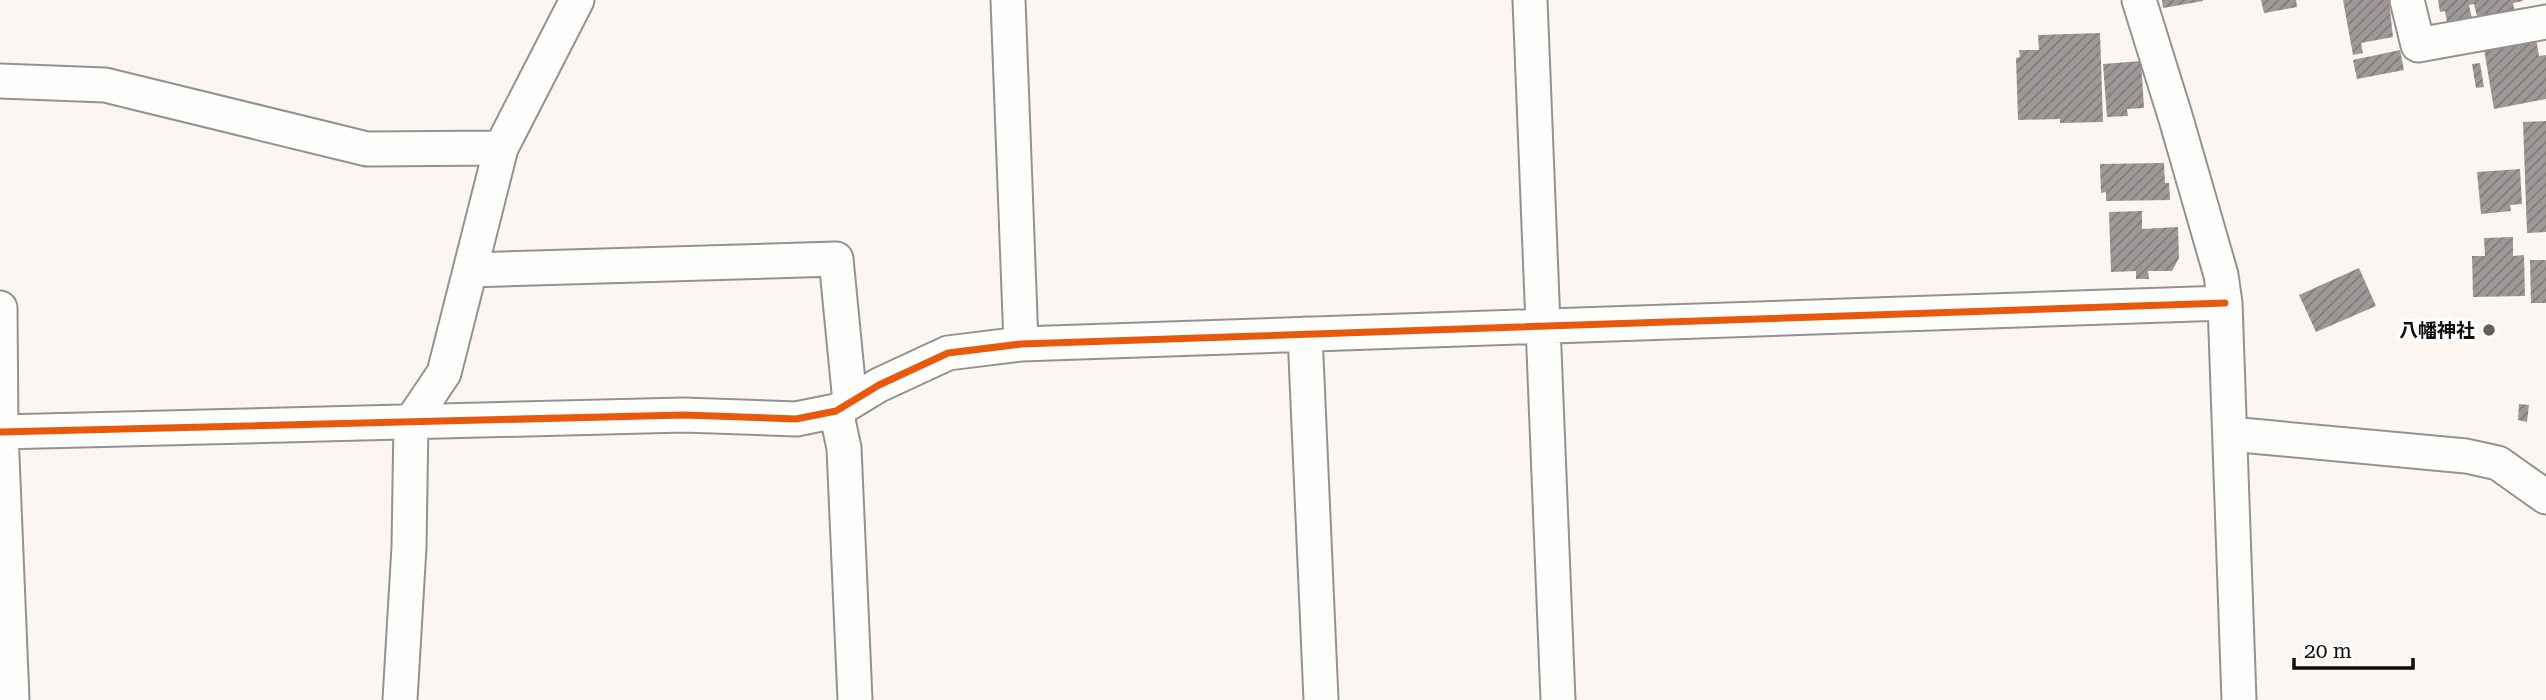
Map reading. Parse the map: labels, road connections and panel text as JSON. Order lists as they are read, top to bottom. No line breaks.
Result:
{"places":["八幡神社"],"scale_bar":"20 m"}
